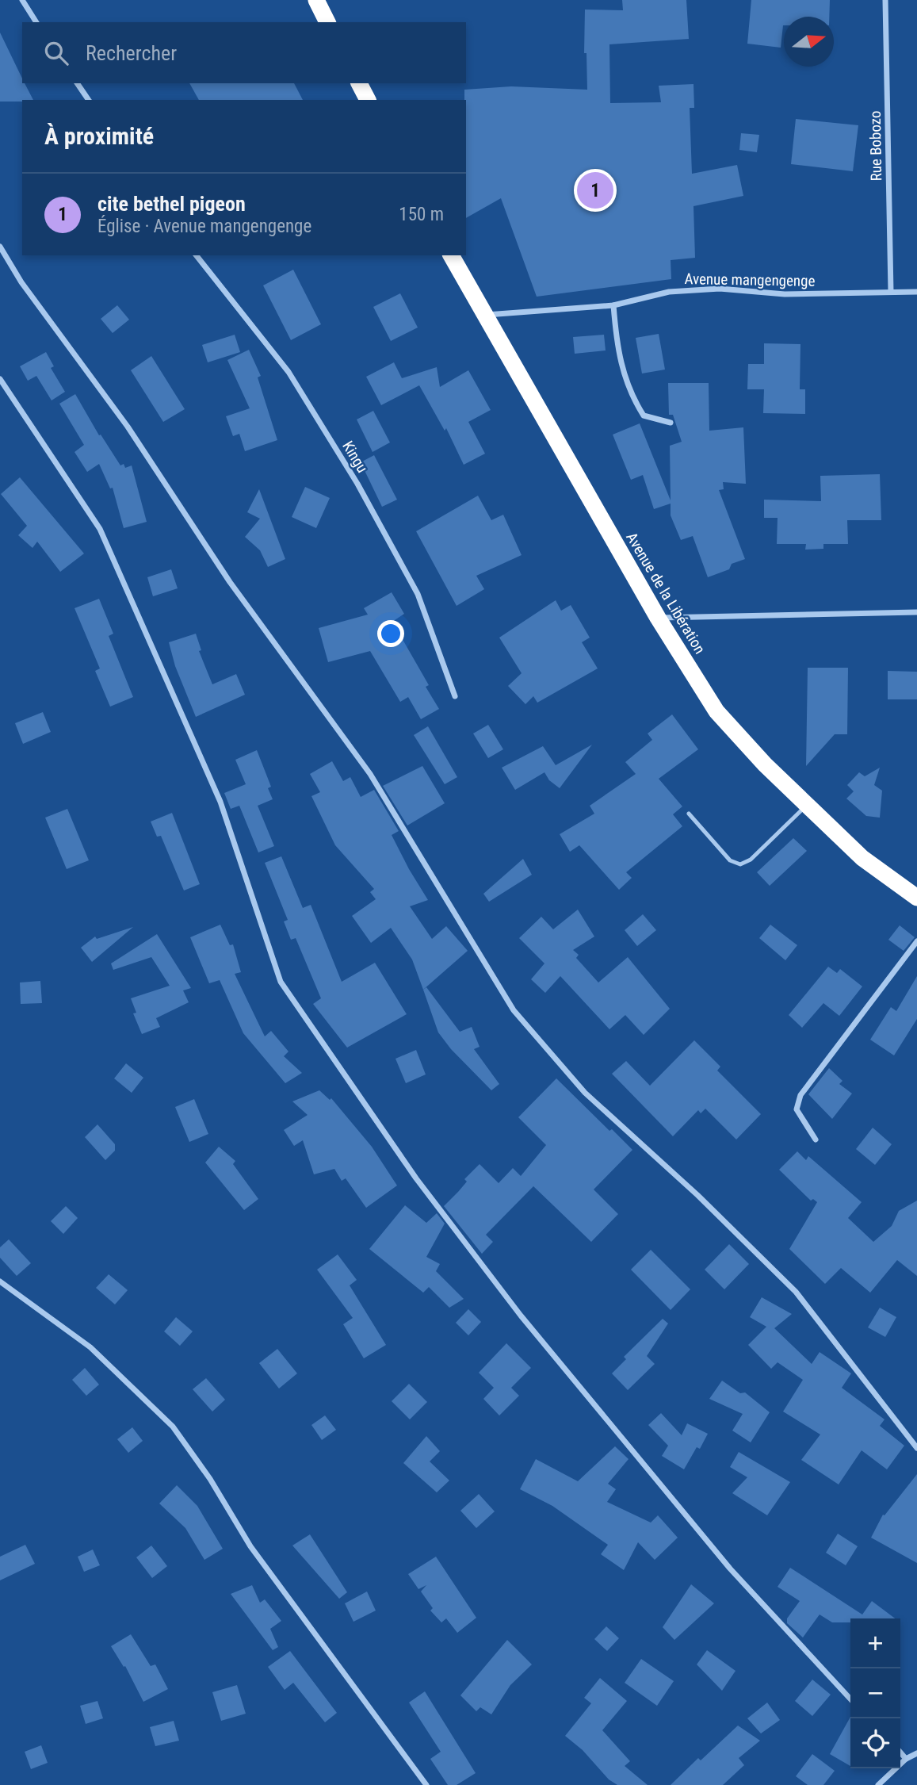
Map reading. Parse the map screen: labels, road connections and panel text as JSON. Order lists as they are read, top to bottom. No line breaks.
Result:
{"streets":{"highway":["Avenue de la Libération"],"street":["Rue Bobozo","Avenue mangengenge","Kingu"]},"crossings":[["Rue Bobozo","Avenue mangengenge"],["Avenue mangengenge","Avenue de la Libération"]],"north":"right","page":{"search":"Rechercher","heading":"À proximité","pins":"1","list":[{"mark":"1","name":"cite bethel pigeon","note":"Église · Avenue mangengenge","value":"150 m"}],"map_buttons":["+","−"]}}
